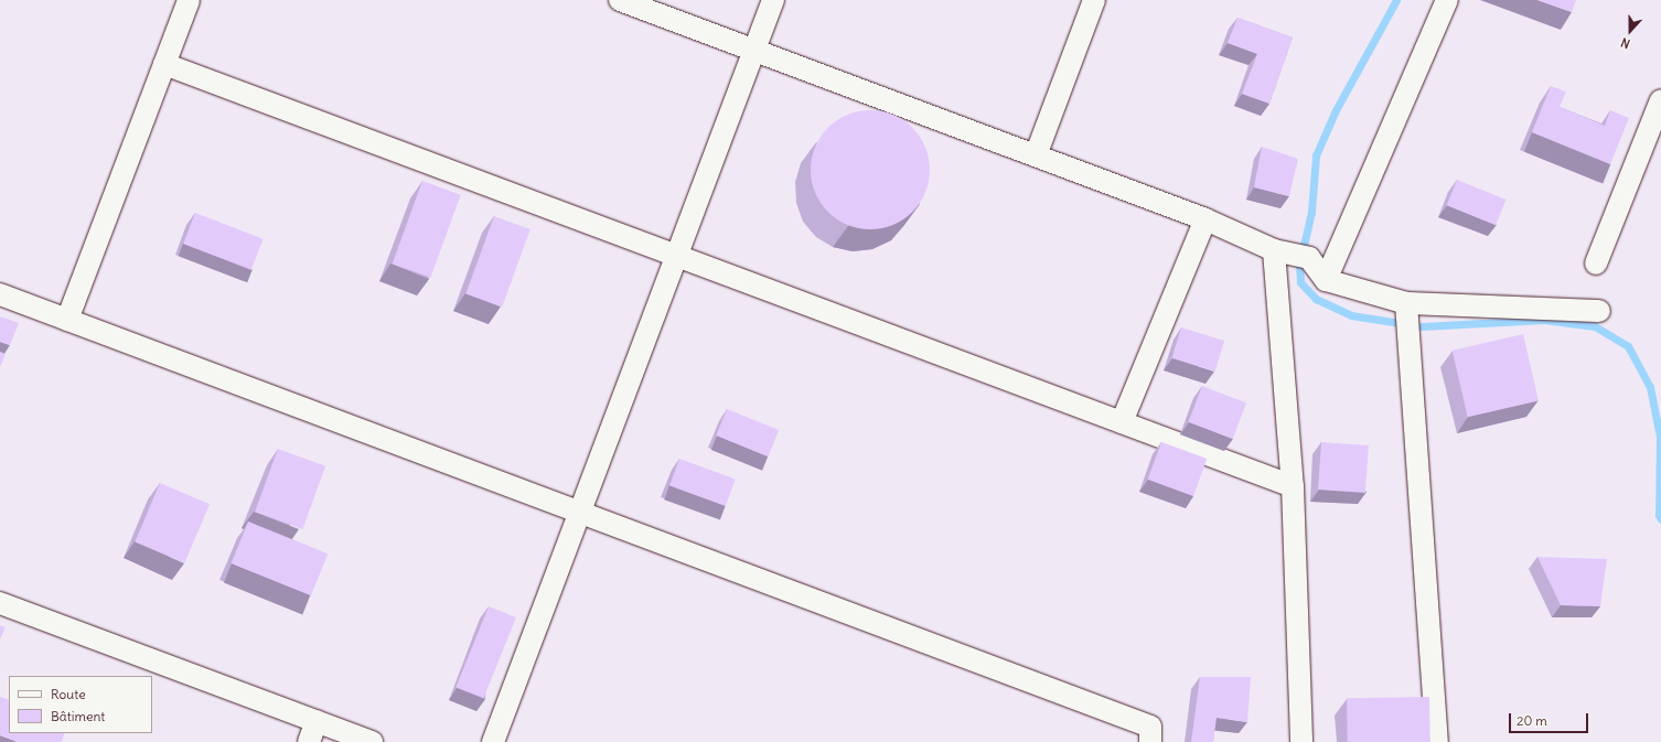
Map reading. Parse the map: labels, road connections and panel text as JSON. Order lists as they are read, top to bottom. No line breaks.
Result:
{"legend":["Route","Bâtiment"],"scale_bar":"20 m","north":"bottom"}
